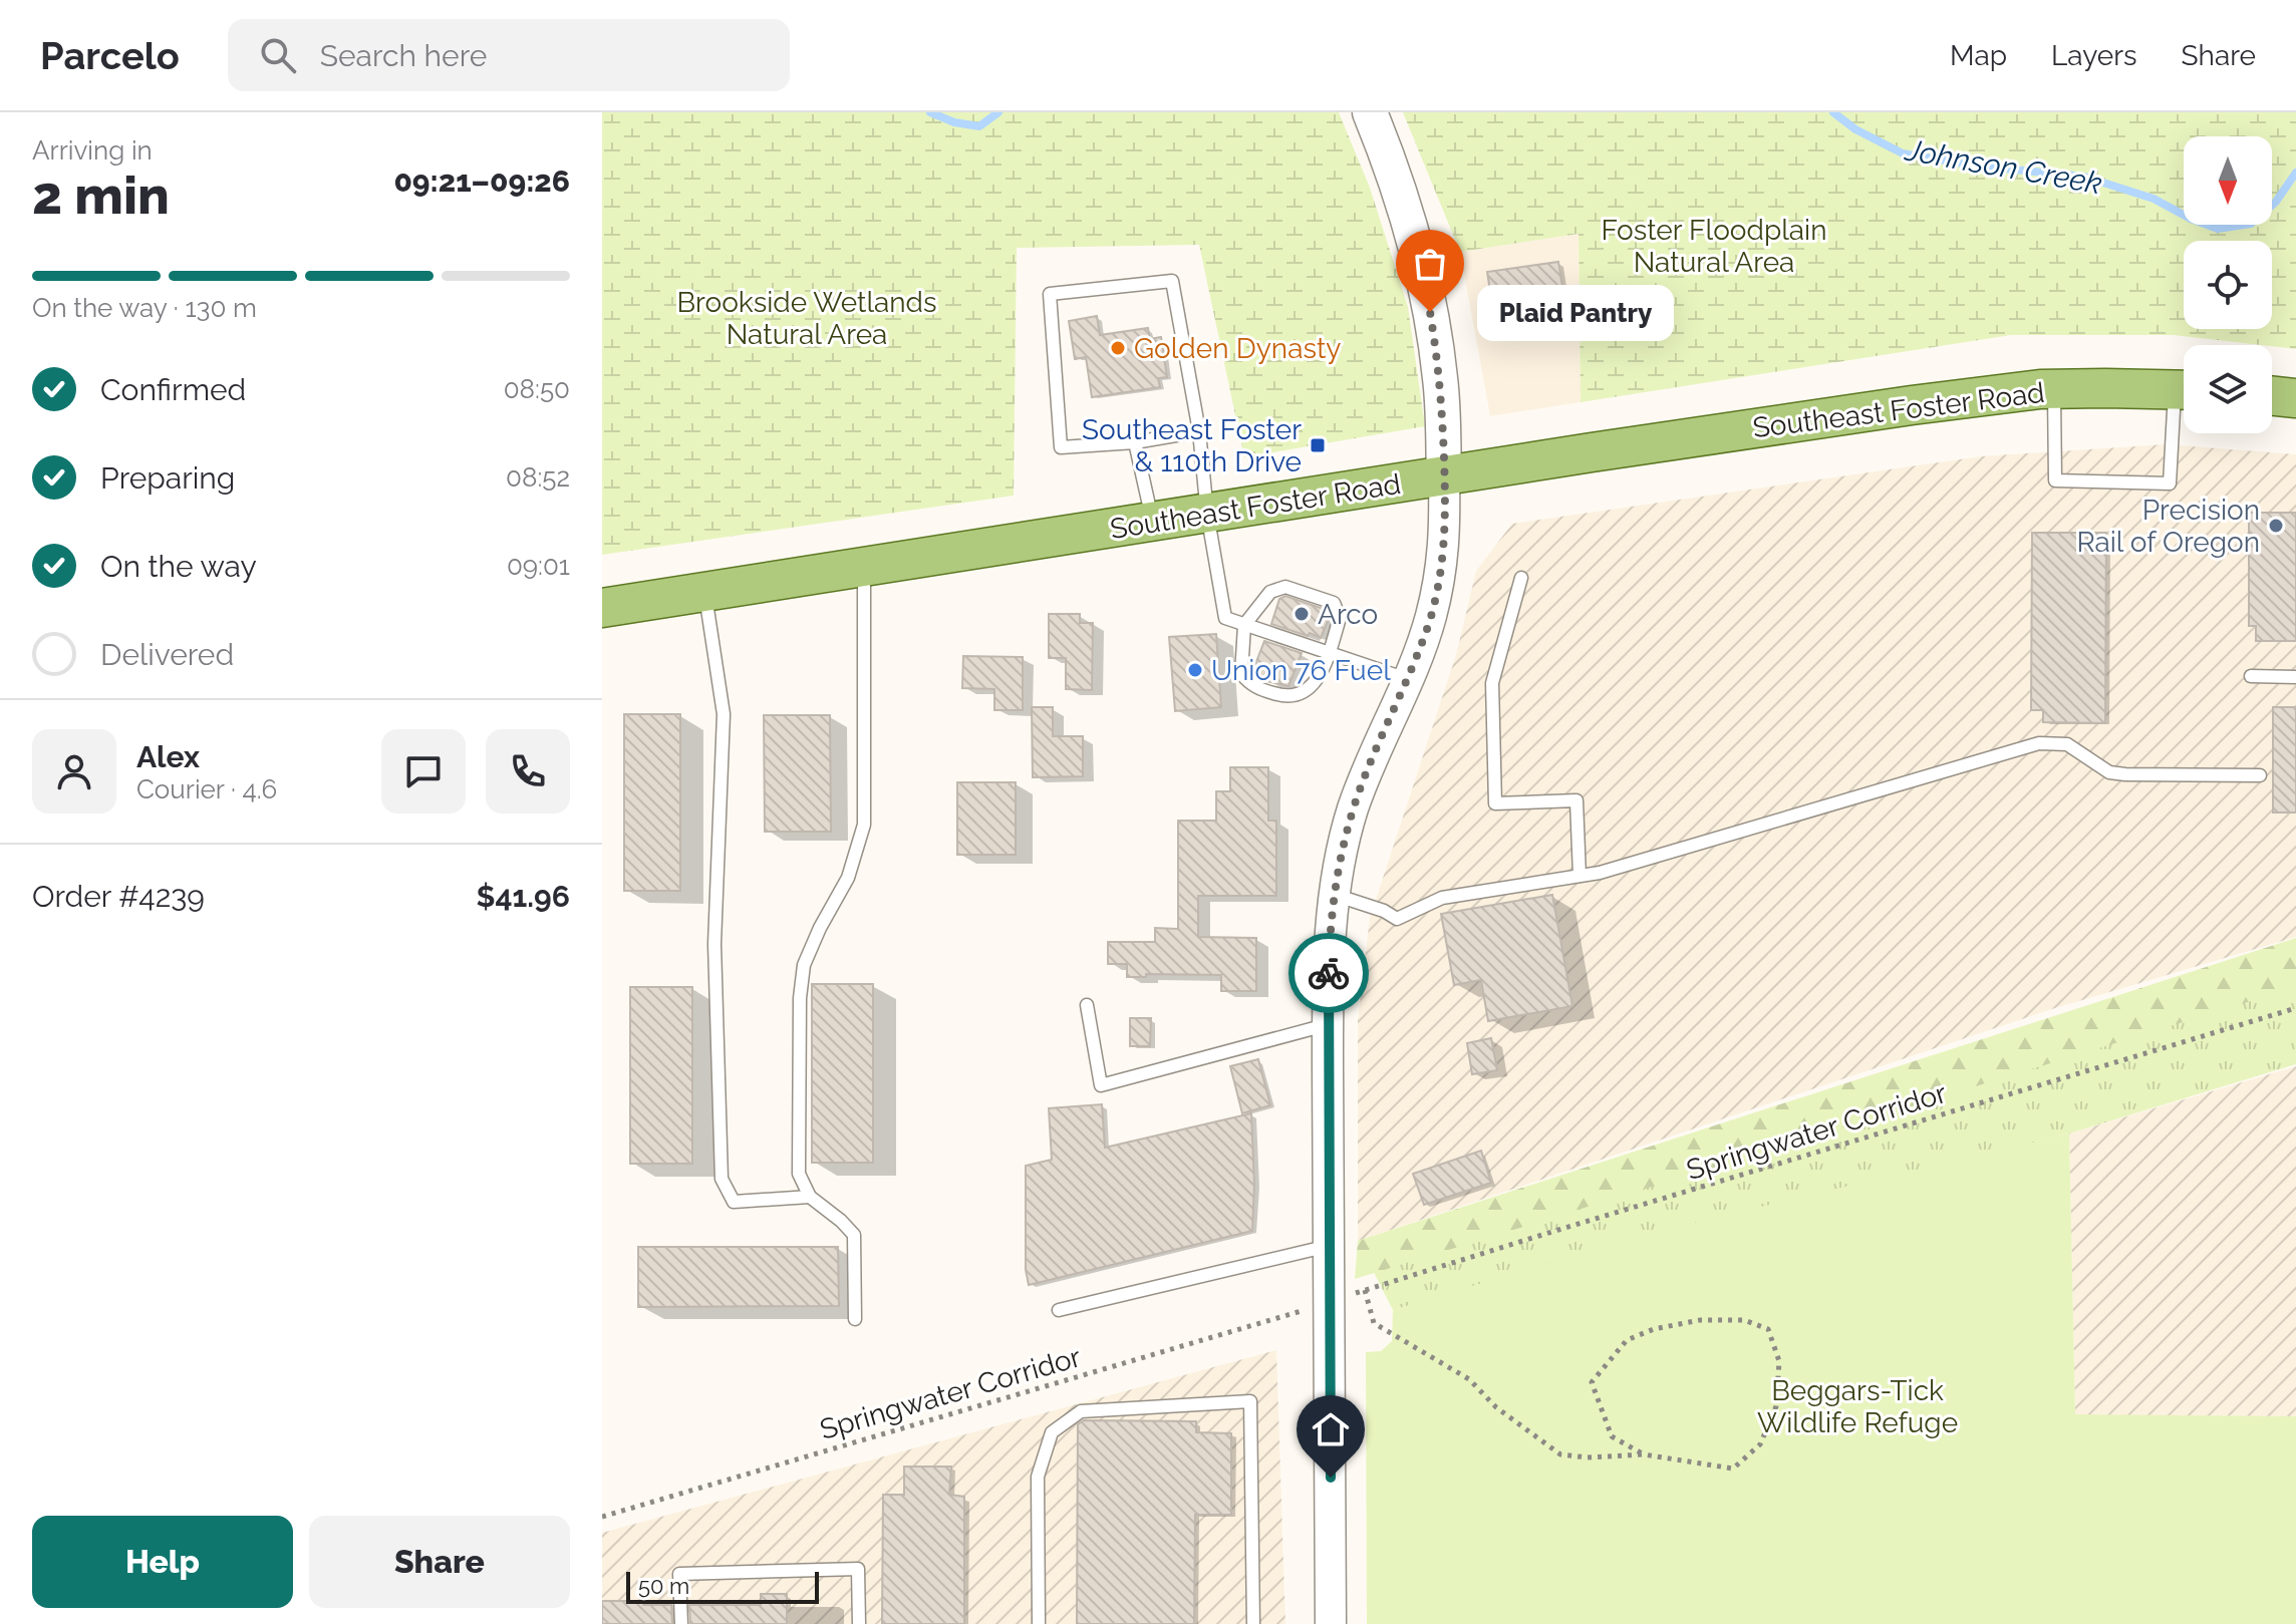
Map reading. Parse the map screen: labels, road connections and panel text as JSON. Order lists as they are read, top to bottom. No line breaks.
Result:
{"streets":{"main road":["Southeast Foster Road"],"path":["Springwater Corridor"]},"water":["Johnson Creek"],"parks":["Foster Floodplain Natural Area","Brookside Wetlands Natural Area","Beggars-Tick Wildlife Refuge"],"places":{"other":["Plaid Pantry","Golden Dynasty","Precision Rail of Oregon","Arco","Union 76 Fuel"],"transit":["Southeast Foster & 110th Drive"]},"scale_bar":"50 m","north":"bottom","page":{"header":"Parcelo","search":"Search here","nav":["Map","Layers","Share"],"heading":["2 min","Arriving in","09:21–09:26"],"panel":["Alex","Courier · 4.6","Order #4239","$41.96"],"bar":"On the way · 130 m","bubble":"Plaid Pantry","list":[["Confirmed","08:50"],["Preparing","08:52"],["On the way","09:01"],"Delivered"],"buttons":["Help","Share"],"scale":"50 m"}}
